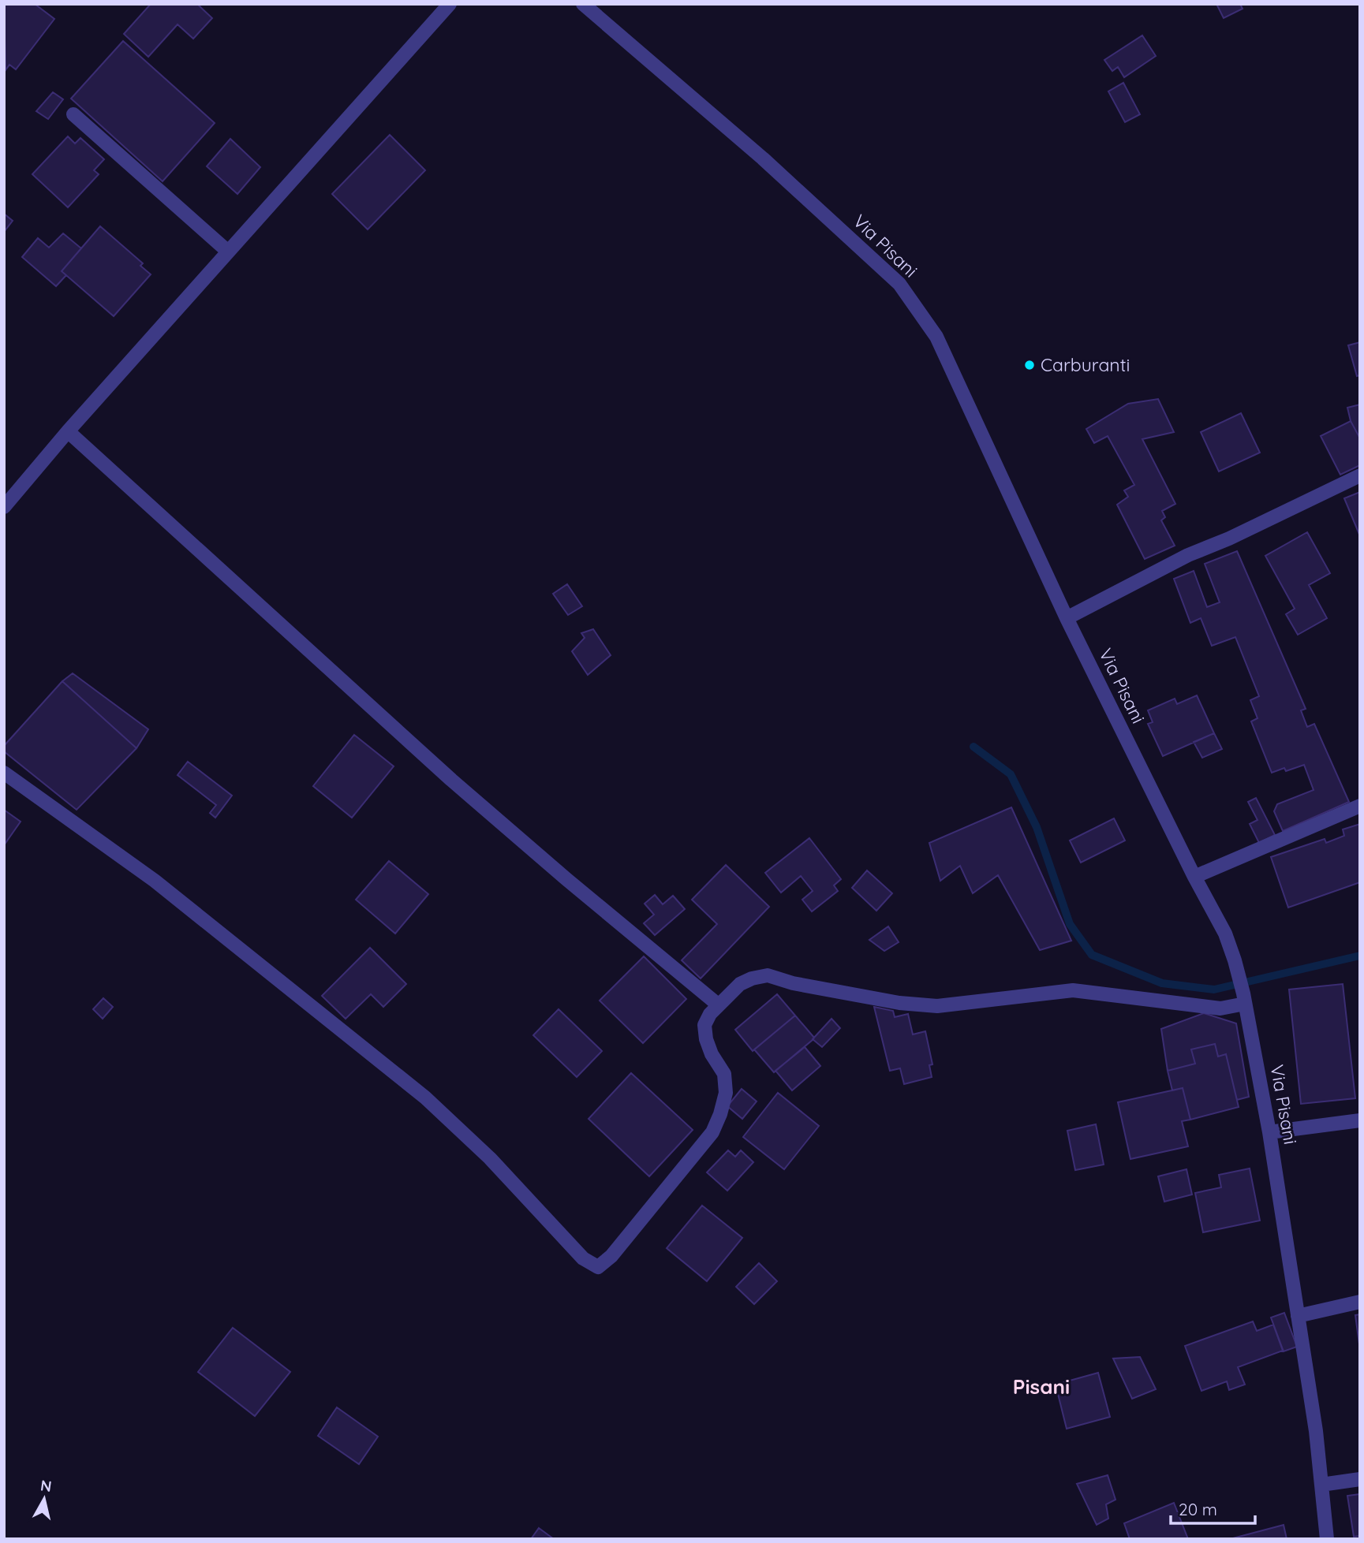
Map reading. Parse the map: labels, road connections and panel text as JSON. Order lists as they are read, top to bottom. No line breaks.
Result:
{"streets":{"street":["Via Pisani"]},"districts":["Pisani"],"places":["Carburanti"],"scale_bar":"20 m","north":"top"}
